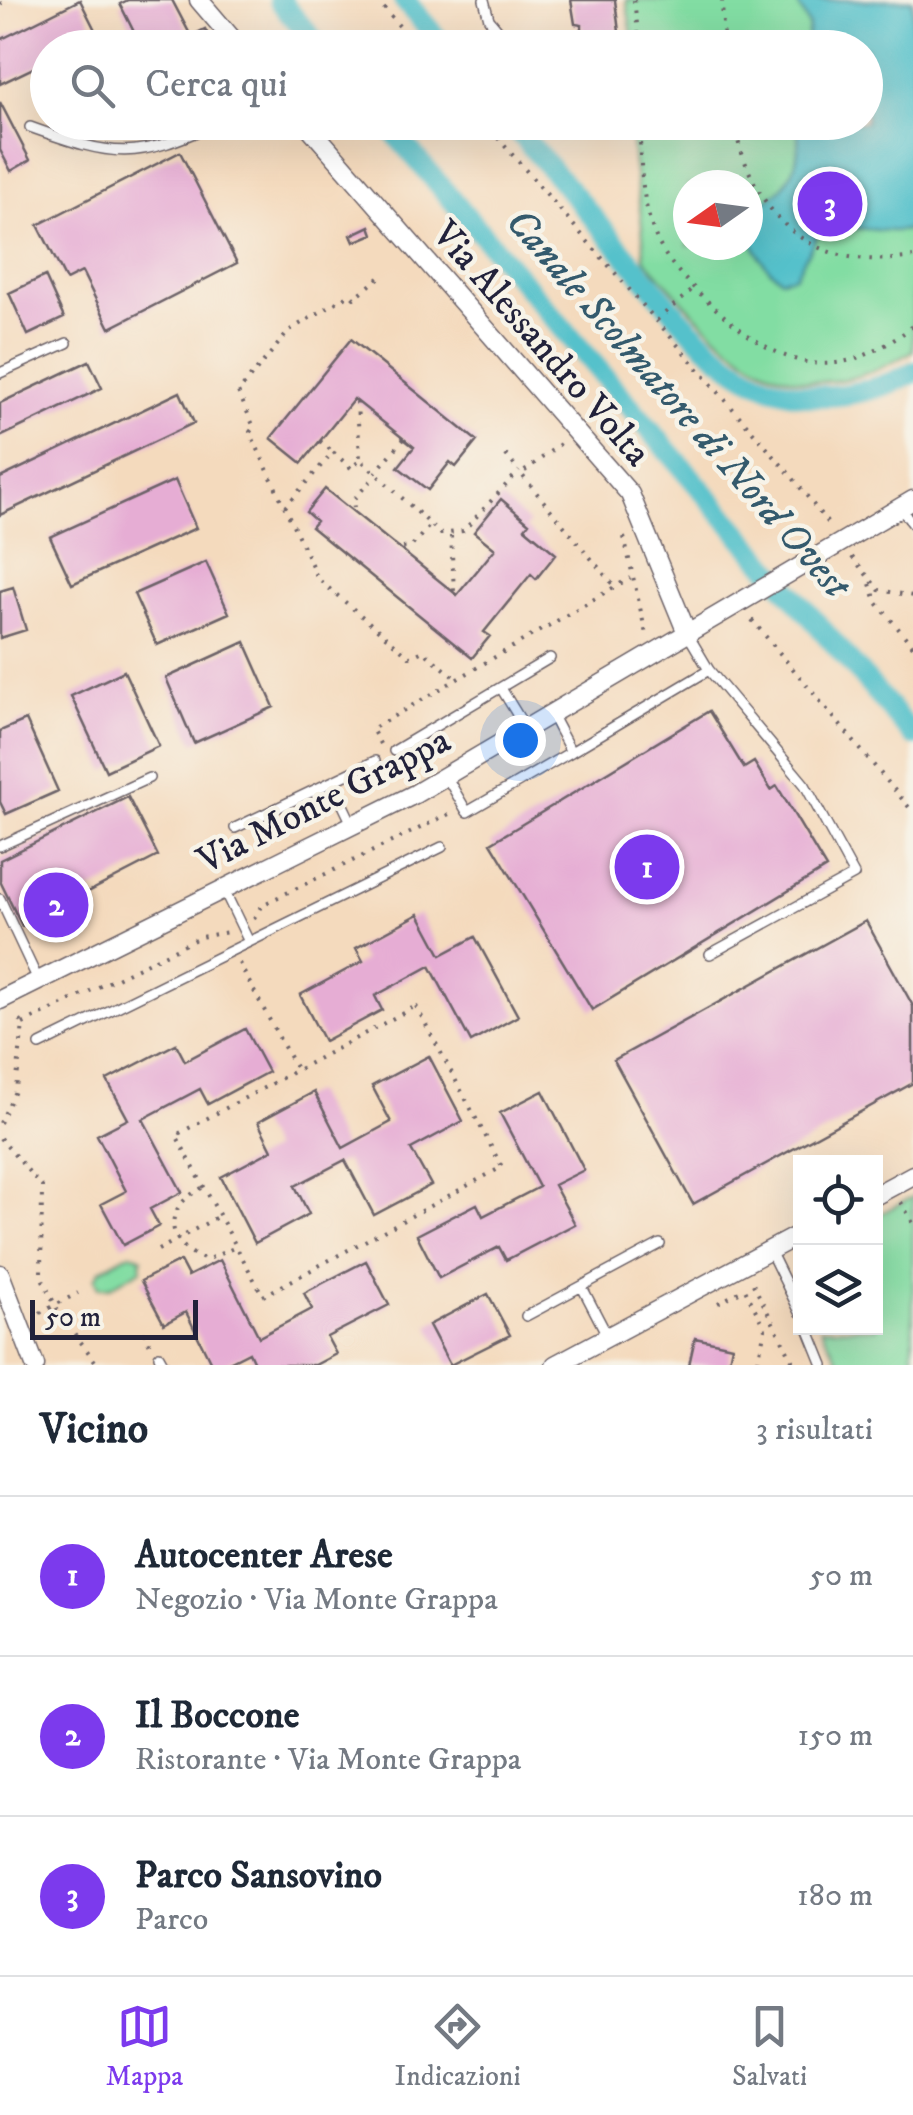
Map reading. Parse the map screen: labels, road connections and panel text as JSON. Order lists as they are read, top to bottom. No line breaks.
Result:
{"streets":{"street":["Via Alessandro Volta","Via Monte Grappa"]},"crossings":[["Via Alessandro Volta","Via Monte Grappa"]],"water":["Canale Scolmatore di Nord Ovest"],"scale_bar":"50 m","north":"left","page":{"search":"Cerca qui","pins":["3","1","2"],"scale":"50 m","heading":["Vicino","3 risultati"],"list":[{"mark":"1","name":"Autocenter Arese","note":"Negozio · Via Monte Grappa","value":"50 m"},{"mark":"2","name":"Il Boccone","note":"Ristorante · Via Monte Grappa","value":"150 m"},{"mark":"3","name":"Parco Sansovino","note":"Parco","value":"180 m"}],"nav":["Mappa","Indicazioni","Salvati"]}}
